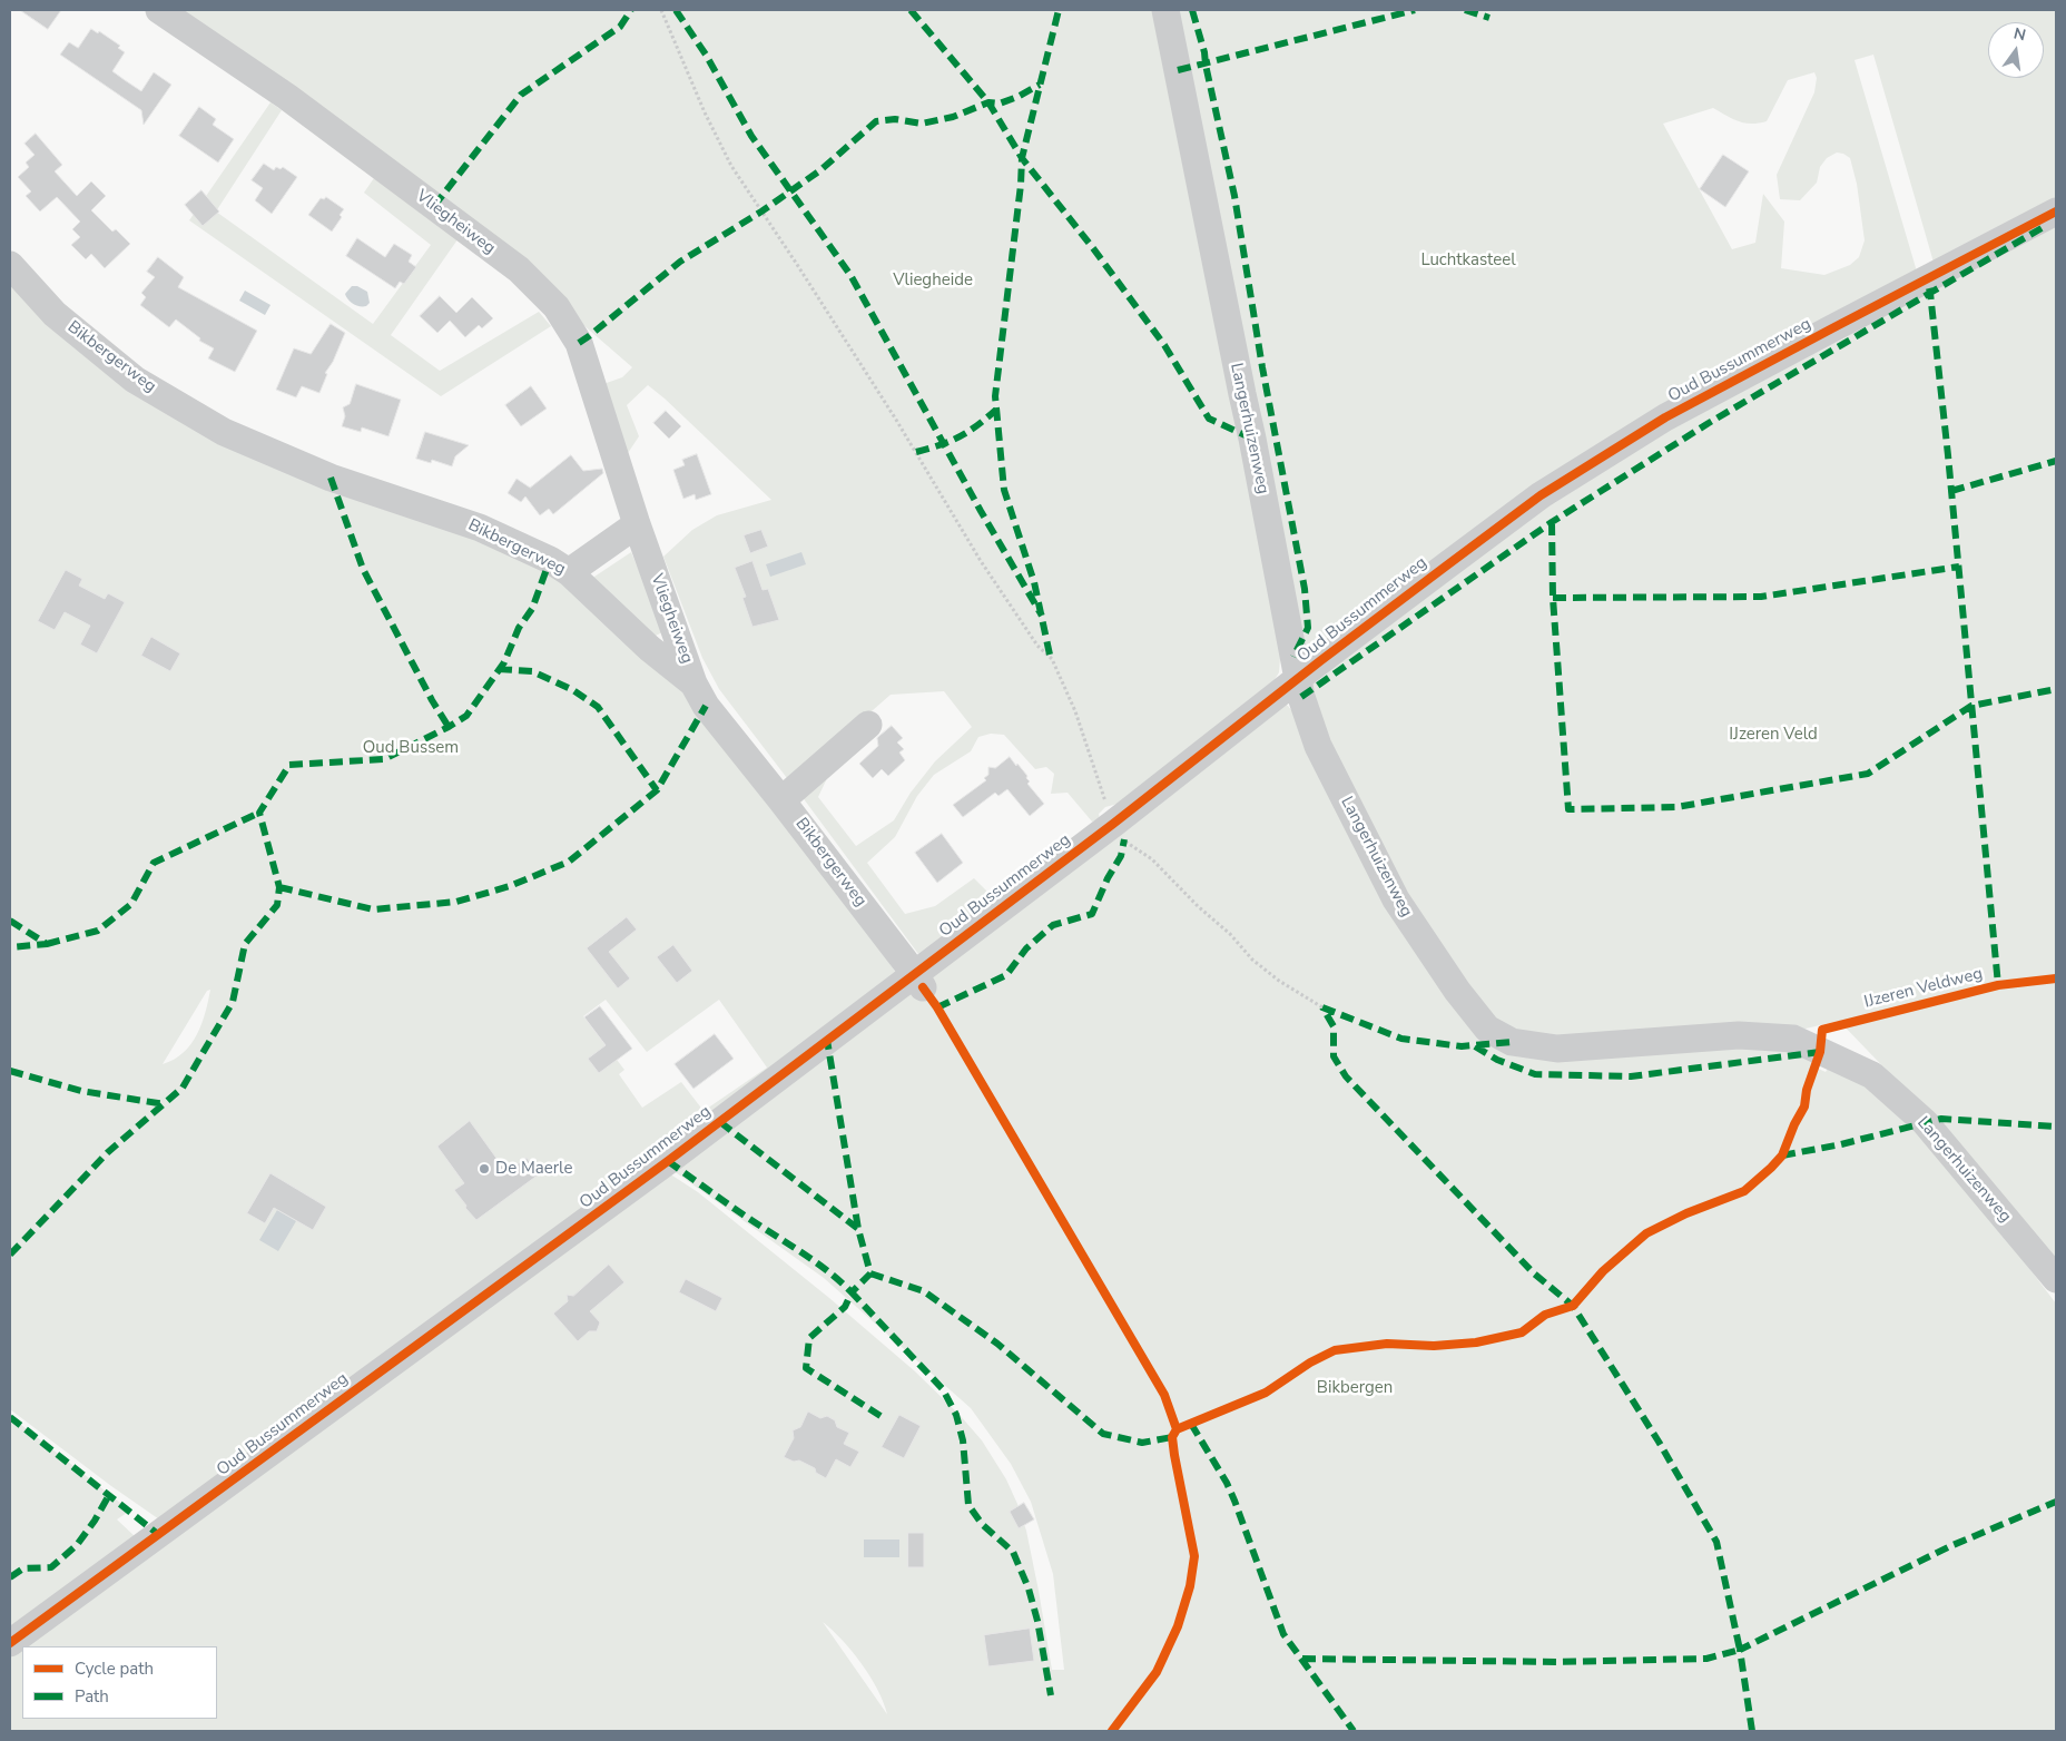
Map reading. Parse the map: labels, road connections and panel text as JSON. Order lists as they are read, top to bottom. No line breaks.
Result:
{"streets":{"street":["Vliegheiweg","Bikbergerweg","Oud Bussummerweg","Langerhuizenweg"],"cycle path":["IJzeren Veldweg"]},"crossings":[["Vliegheiweg","Bikbergerweg"],["Bikbergerweg","Oud Bussummerweg"],["Oud Bussummerweg","Langerhuizenweg"]],"parks":["Luchtkasteel","Vliegheide","IJzeren Veld","Oud Bussem","Bikbergen"],"places":["De Maerle"],"legend":["Cycle path","Path"],"north":"top"}
